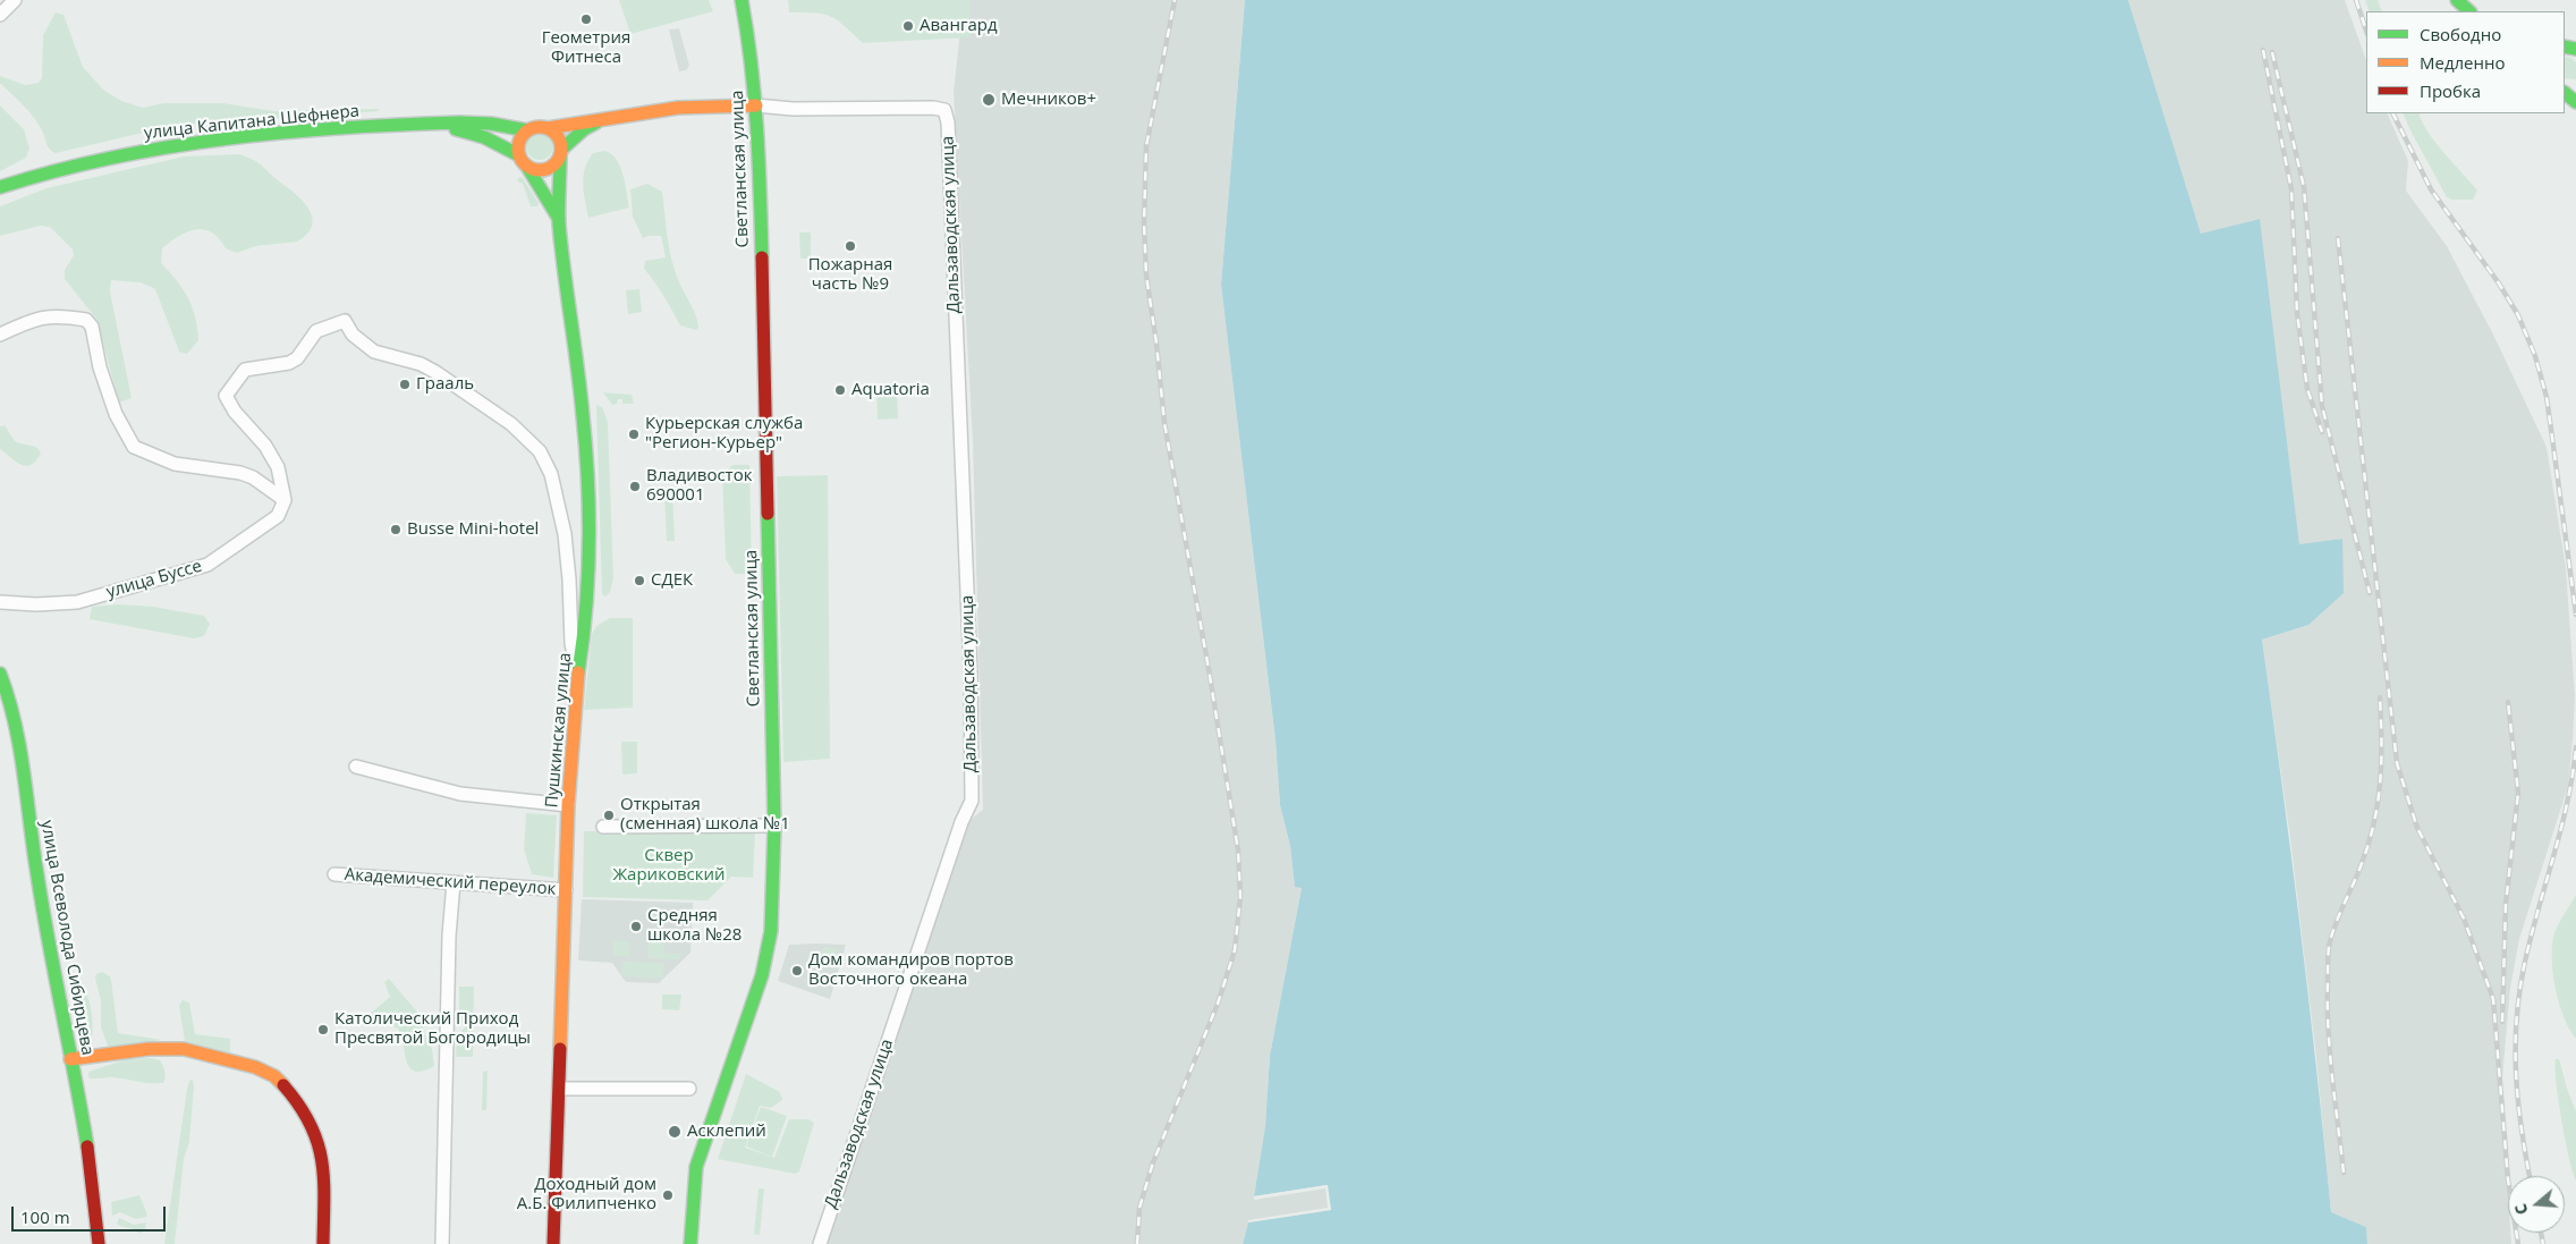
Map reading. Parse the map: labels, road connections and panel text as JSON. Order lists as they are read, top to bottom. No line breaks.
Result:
{"streets":{"main road":["улица Капитана Шефнера","Светланская улица","Пушкинская улица","улица Всеволода Сибирцева"],"street":["Дальзаводская улица","улица Буссе","Академический переулок"]},"crossings":[["улица Капитана Шефнера","Пушкинская улица"],["Светланская улица","Дальзаводская улица"],["Пушкинская улица","Академический переулок"]],"parks":["Сквер Жариковский"],"places":["Геометрия Фитнеса","Авангард","Мечников+","Пожарная часть №9","Грааль","Aquatoria","Курьерская служба \"Регион-Курьер\"","Владивосток 690001","Busse Mini-hotel","СДЕК","Открытая (сменная) школа №1","Средняя школа №28","Дом командиров портов Восточного океана","Католический Приход Пресвятой Богородицы","Асклепий","Доходный дом А.Б. Филипченко"],"legend":["Свободно","Медленно","Пробка"],"scale_bar":"100 m","north":"left"}
